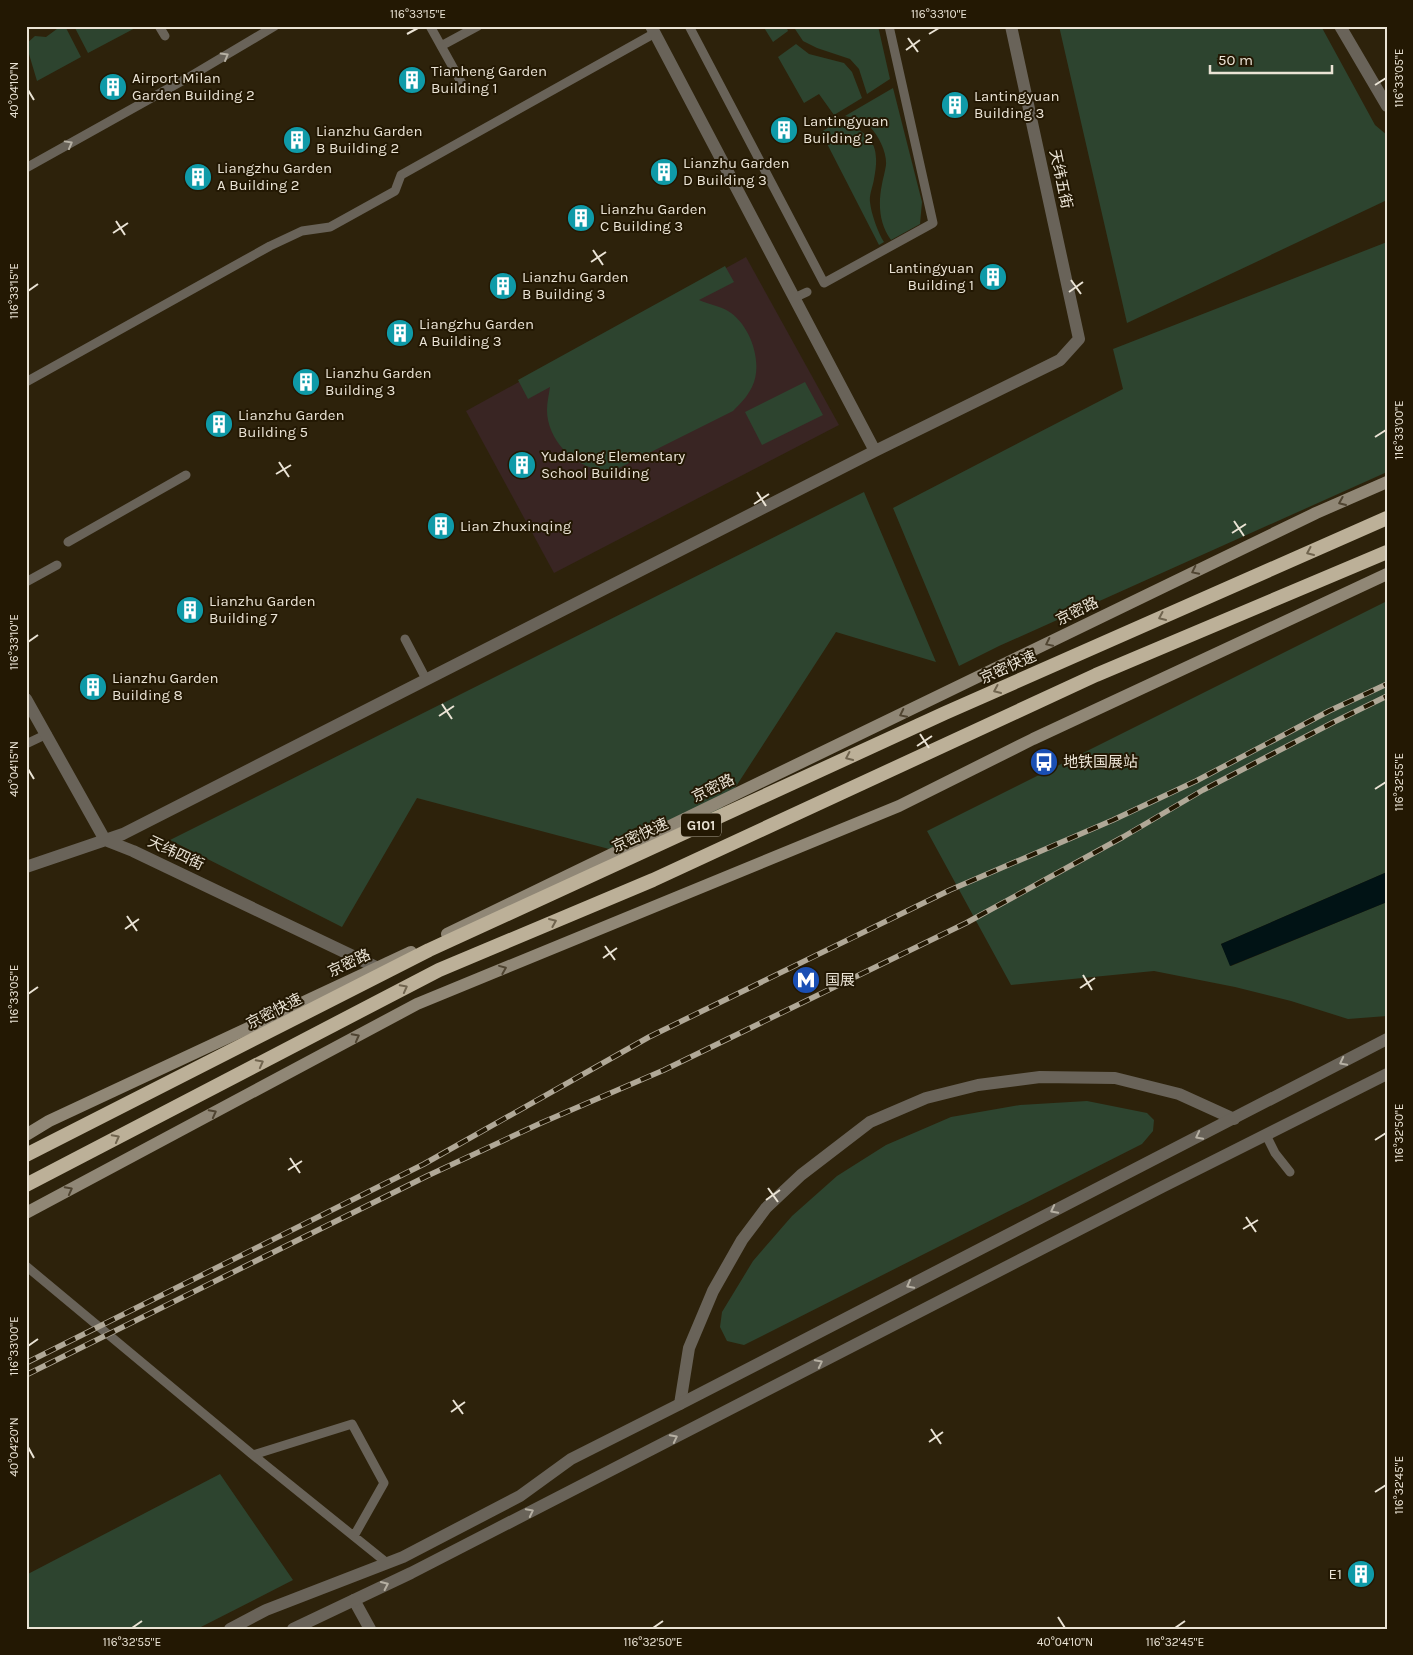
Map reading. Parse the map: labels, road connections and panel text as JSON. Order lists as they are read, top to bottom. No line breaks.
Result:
{"streets":{"highway":["京密快速","G101"],"main road":["京密路"],"street":["天纬五街","天纬四街"]},"crossings":[["京密路","天纬四街"]],"places":{"building":["Tianheng Garden Building 1","Airport Milan Garden Building 2","Lantingyuan Building 3","Lantingyuan Building 2","Lianzhu Garden B Building 2","Lianzhu Garden D Building 3","Liangzhu Garden A Building 2","Lianzhu Garden C Building 3","Lantingyuan Building 1","Lianzhu Garden B Building 3","Liangzhu Garden A Building 3","Lianzhu Garden Building 3","Lianzhu Garden Building 5","Yudalong Elementary School Building","Lian Zhuxinqing","Lianzhu Garden Building 7","Lianzhu Garden Building 8","E1"],"bus stop":["地铁国展站"],"metro station":["国展"]},"scale_bar":"50 m","coordinates":["116°33'15\"E","116°33'10\"E","116°33'05\"E","40°04'10\"N","116°33'00\"E","40°04'15\"N","116°32'55\"E","116°32'50\"E","40°04'20\"N","116°32'45\"E"]}
